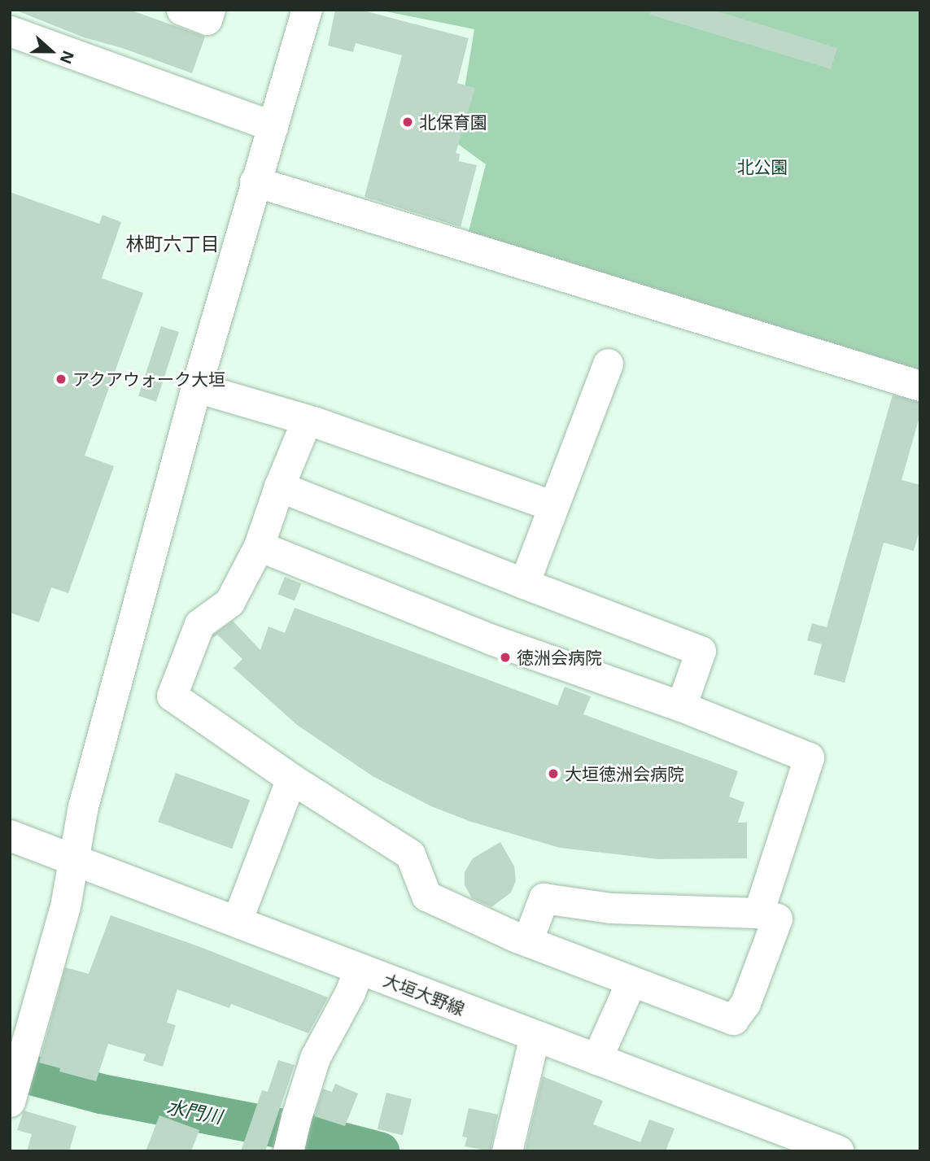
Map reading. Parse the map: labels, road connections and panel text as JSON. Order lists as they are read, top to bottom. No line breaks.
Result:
{"streets":{"main road":["大垣大野線"]},"districts":["林町六丁目"],"water":["水門川"],"parks":["北公園"],"places":["北保育園","アクアウォーク大垣","徳洲会病院","大垣徳洲会病院"],"north":"right"}
